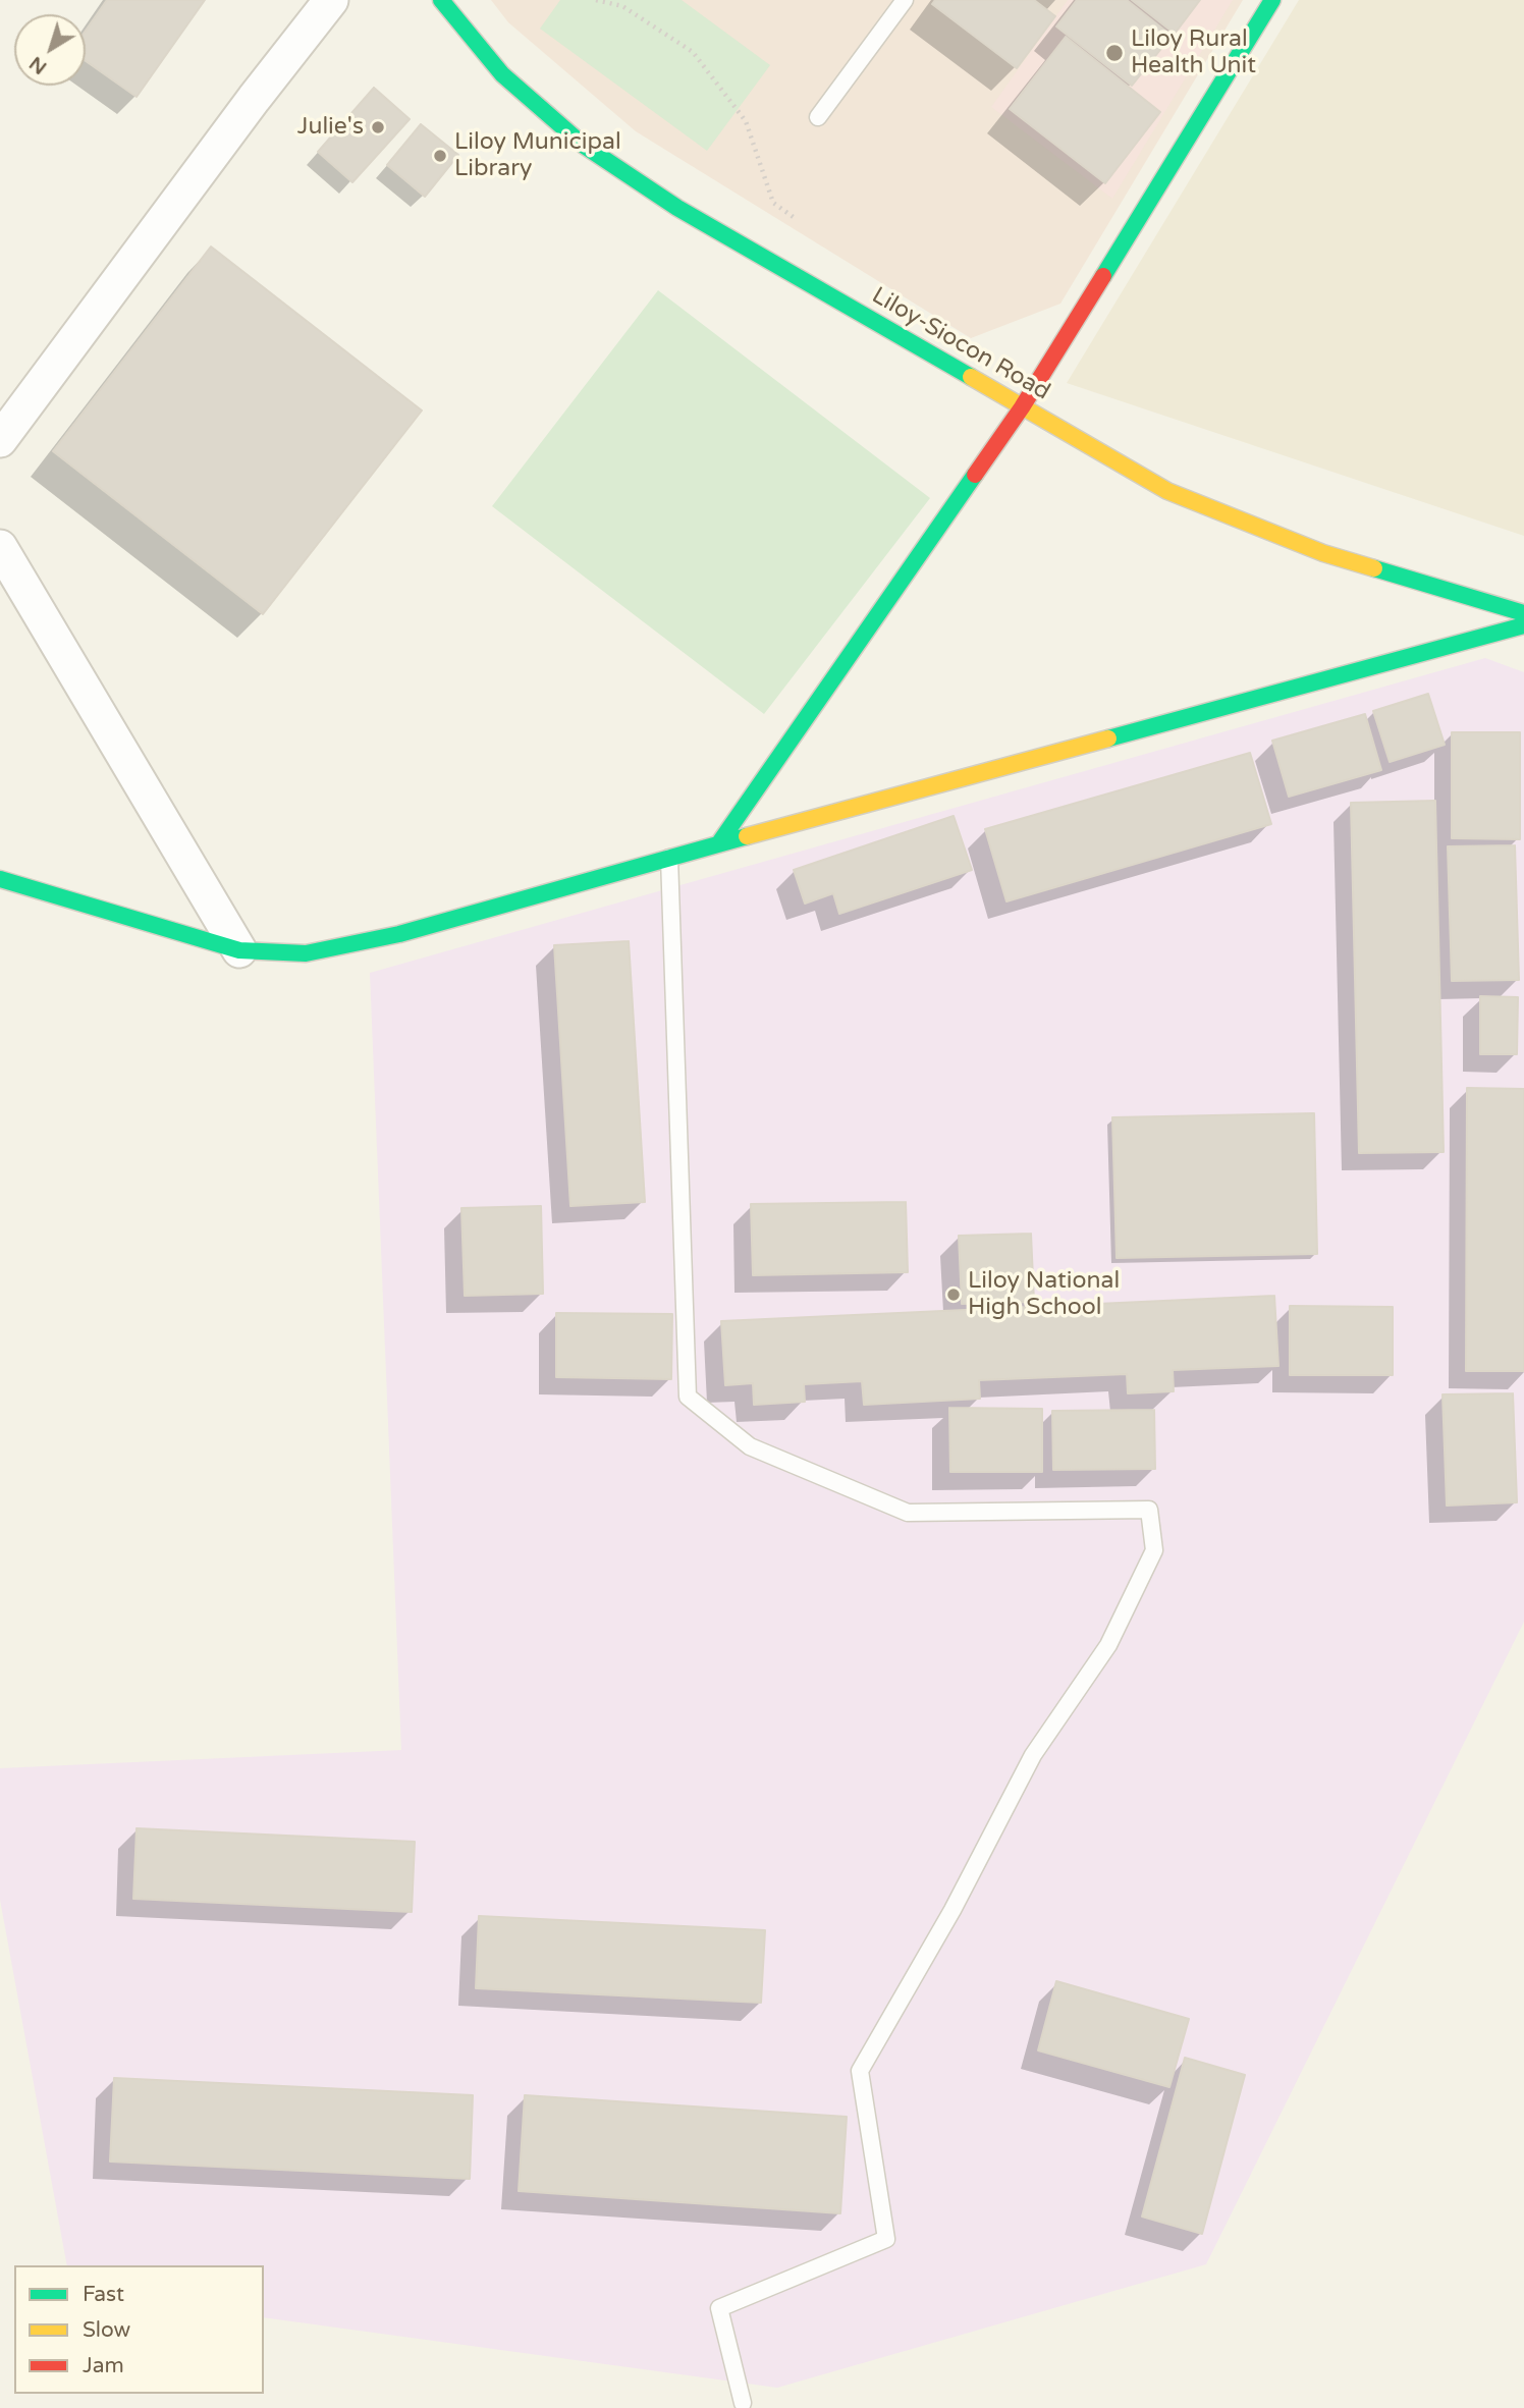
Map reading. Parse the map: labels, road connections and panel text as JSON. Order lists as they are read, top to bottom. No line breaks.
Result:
{"streets":{"street":["Liloy-Siocon Road"]},"places":["Liloy Rural Health Unit","Julie's","Liloy Municipal Library","Liloy National High School"],"legend":["Fast","Slow","Jam"],"north":"bottom left"}
